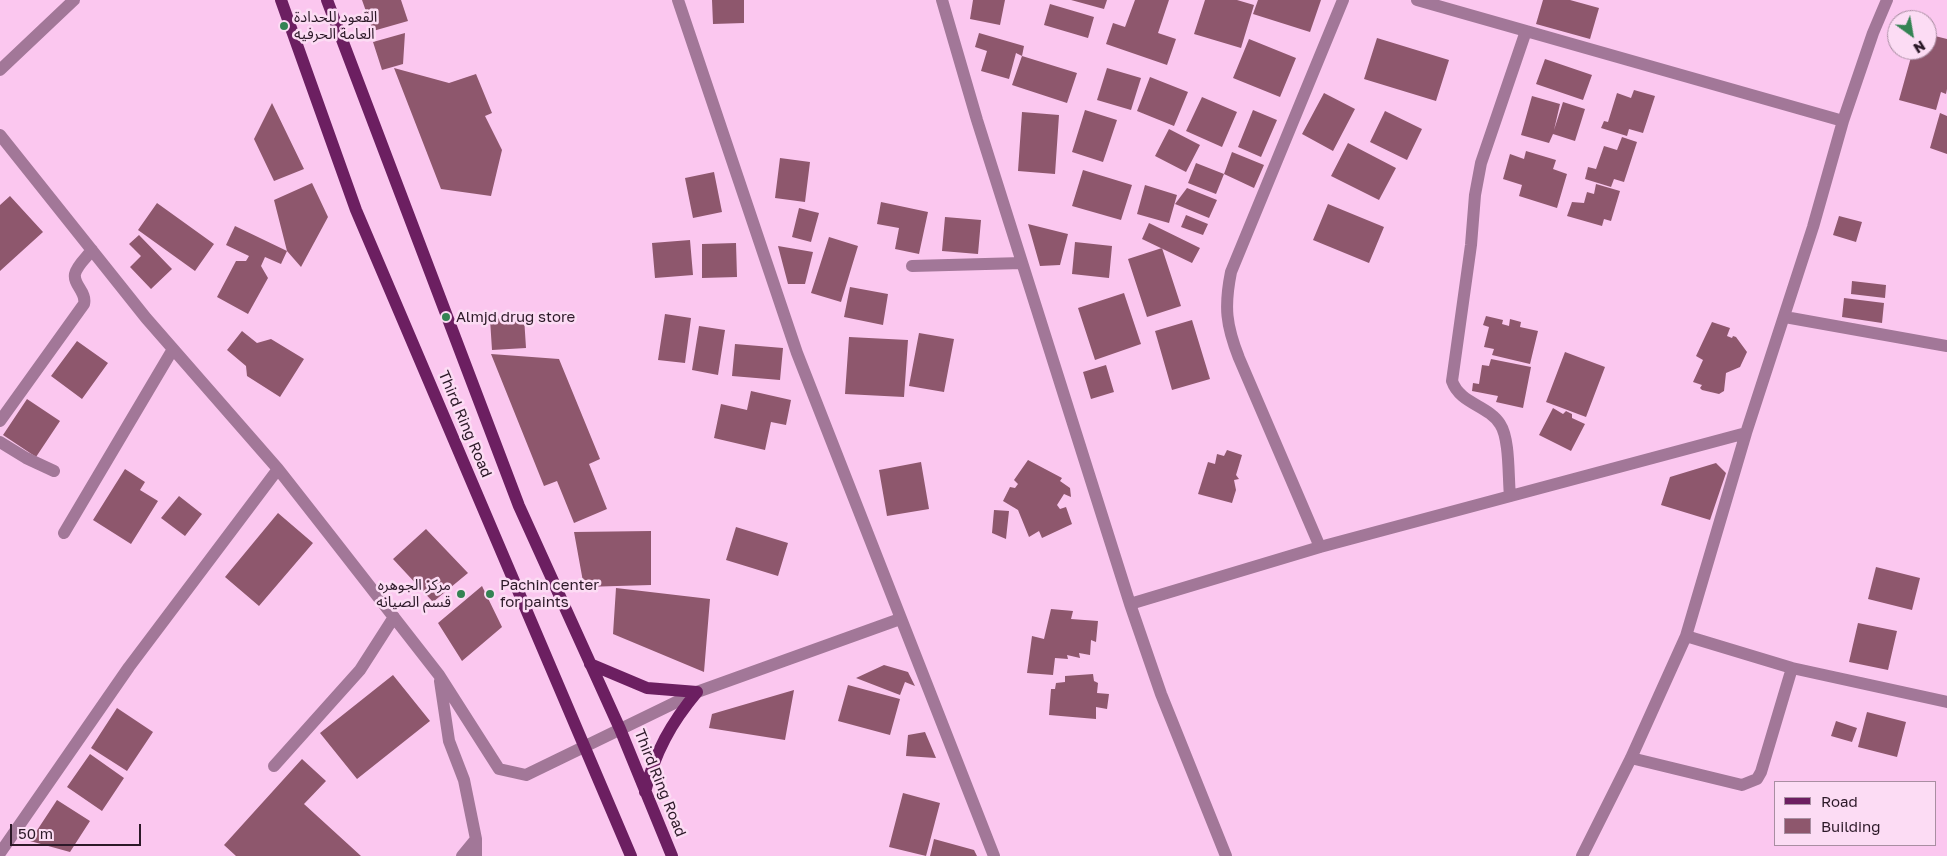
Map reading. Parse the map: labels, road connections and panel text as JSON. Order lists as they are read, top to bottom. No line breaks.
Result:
{"streets":{"main road":["Third Ring Road"]},"places":["القعود للحدادة العامة الحرفيه","Almjd drug store","مركز الجوهره قسم الصيانه","Pachin center for paints"],"legend":["Road","Building"],"scale_bar":"50 m","north":"bottom right"}
